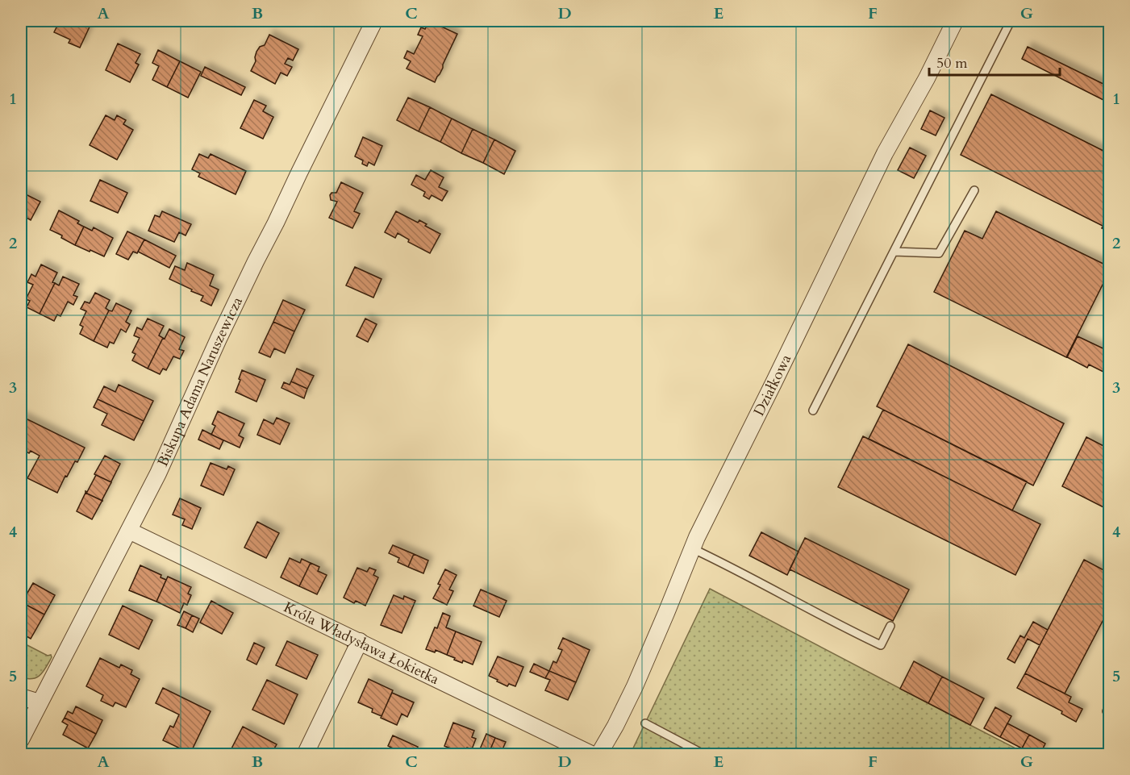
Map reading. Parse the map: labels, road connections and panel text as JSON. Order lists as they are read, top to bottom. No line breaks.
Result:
{"streets":{"street":["Biskupa Adama Naruszewicza","Działkowa","Króla Władysława Łokietka"]},"crossings":[["Biskupa Adama Naruszewicza","Króla Władysława Łokietka"]],"scale_bar":"50 m","grid":{"columns":["A","B","C","D","E","F","G"],"rows":["1","2","3","4","5"]}}
